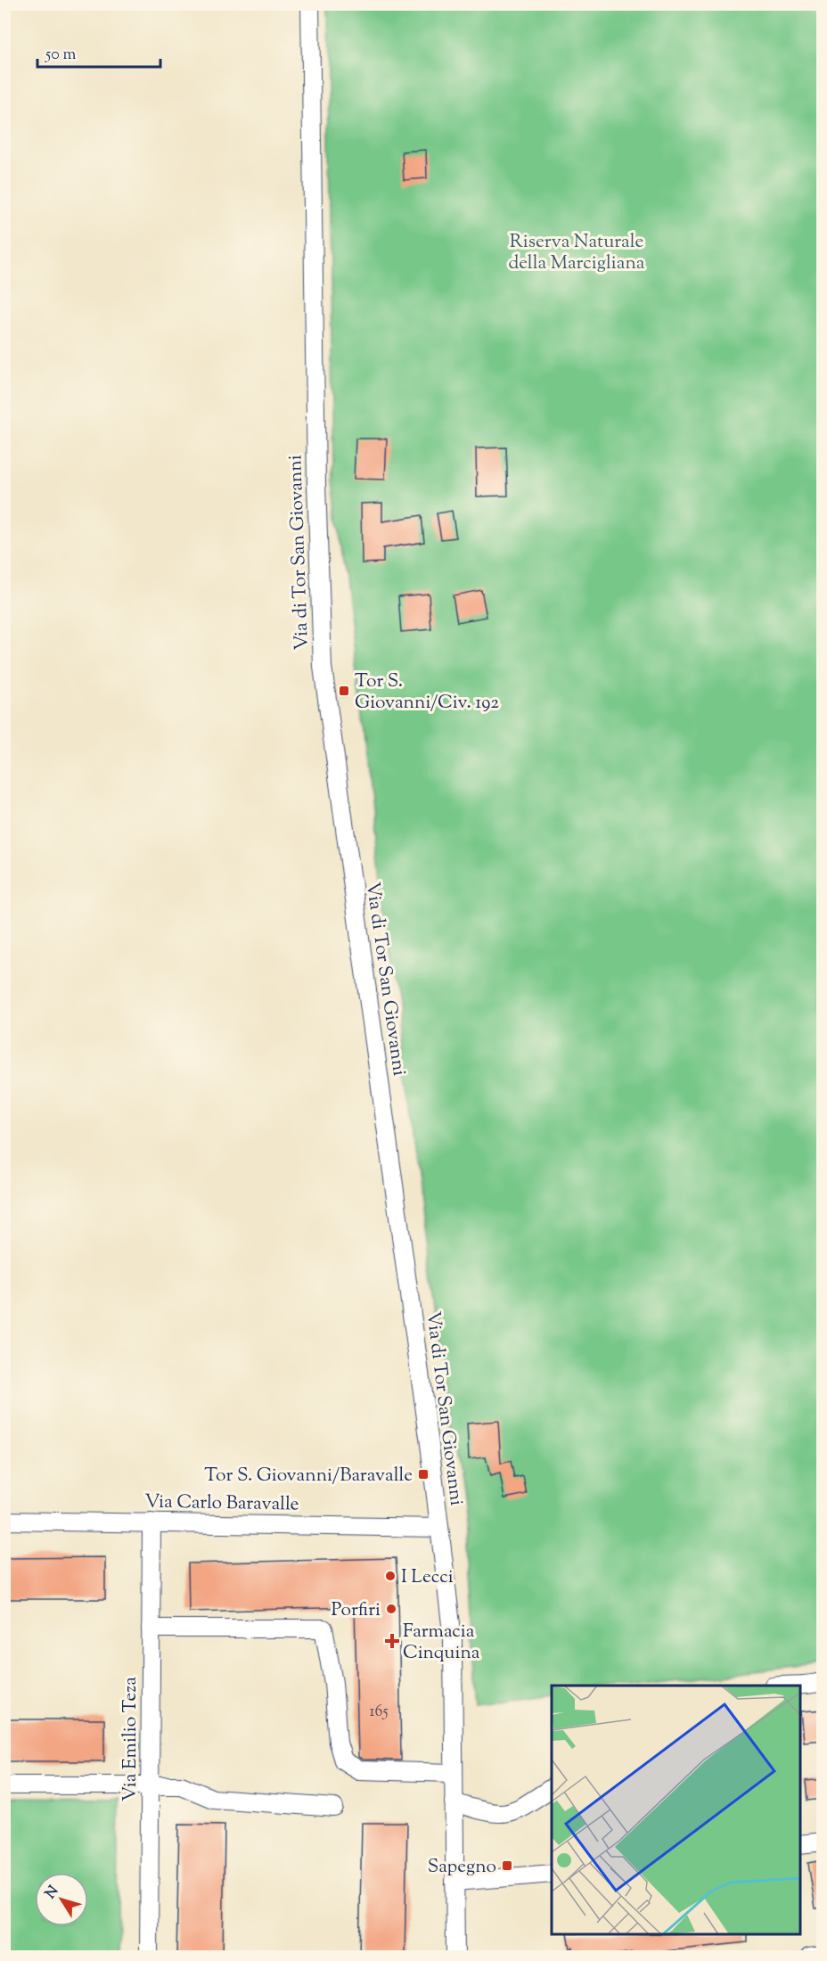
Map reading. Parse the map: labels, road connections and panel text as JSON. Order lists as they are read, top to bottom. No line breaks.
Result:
{"streets":{"street":["Via di Tor San Giovanni","Via Carlo Baravalle","Via Emilio Teza"]},"crossings":[["Via di Tor San Giovanni","Via Carlo Baravalle"],["Via Carlo Baravalle","Via Emilio Teza"]],"parks":["Riserva Naturale della Marcigliana"],"places":{"transit":["Tor S. Giovanni/Civ. 192","Tor S. Giovanni/Baravalle","Sapegno"],"other":["I Lecci","Porfiri"],"health":["Farmacia Cinquina"]},"house_numbers":["165"],"scale_bar":"50 m","north":"top left"}
